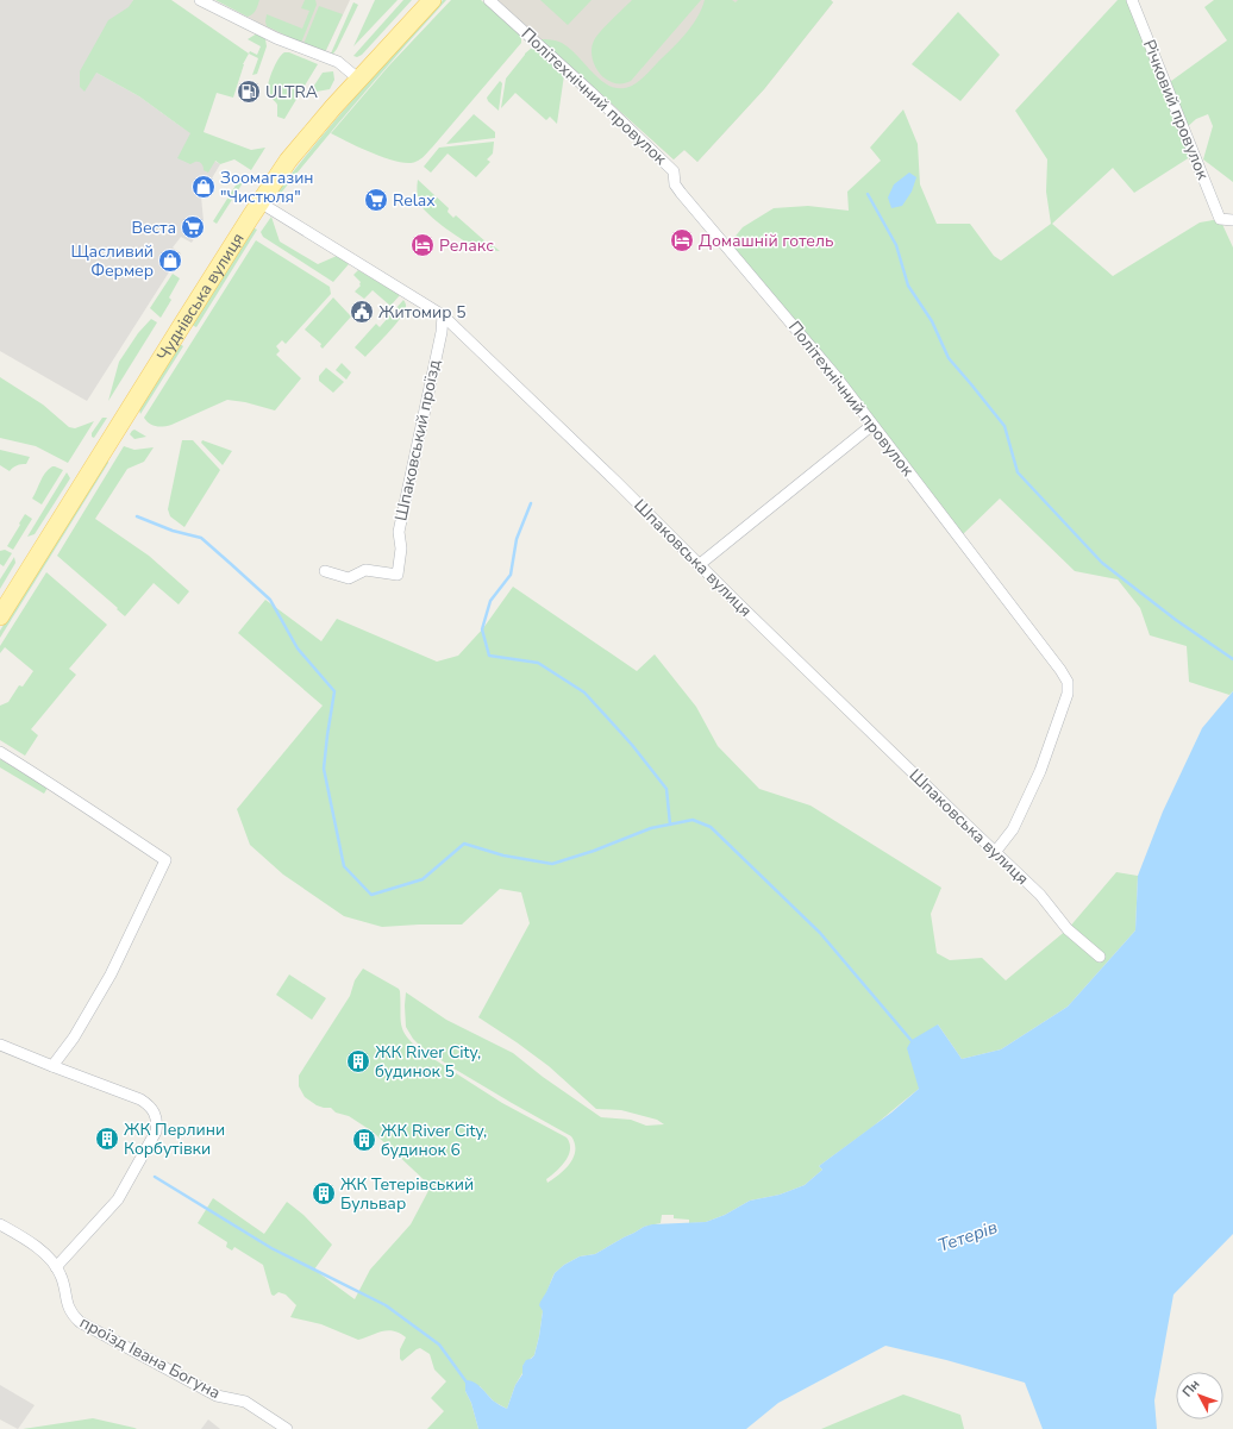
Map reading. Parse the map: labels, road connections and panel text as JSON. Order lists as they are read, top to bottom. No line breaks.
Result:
{"streets":{"main road":["Чуднівська вулиця"],"street":["Політехнічний провулок","Річковий провулок","Шпаковський проїзд","Шпаковська вулиця","проїзд Івана Богуна"]},"crossings":[["Політехнічний провулок","Шпаковська вулиця"],["Чуднівська вулиця","Шпаковська вулиця"],["Шпаковський проїзд","Шпаковська вулиця"]],"water":["Тетерів"],"places":{"fuel station":["ULTRA"],"shop":["Зоомагазин \"Чистюля\"","Щасливий Фермер"],"supermarket":["Relax","Веста"],"hotel":["Домашній готель","Релакс"],"public building":["Житомир 5"],"building":["ЖК River City, будинок 5","ЖК Перлини Корбутівки","ЖК River City, будинок 6","ЖК Тетерівський Бульвар"]},"north":"top left"}
